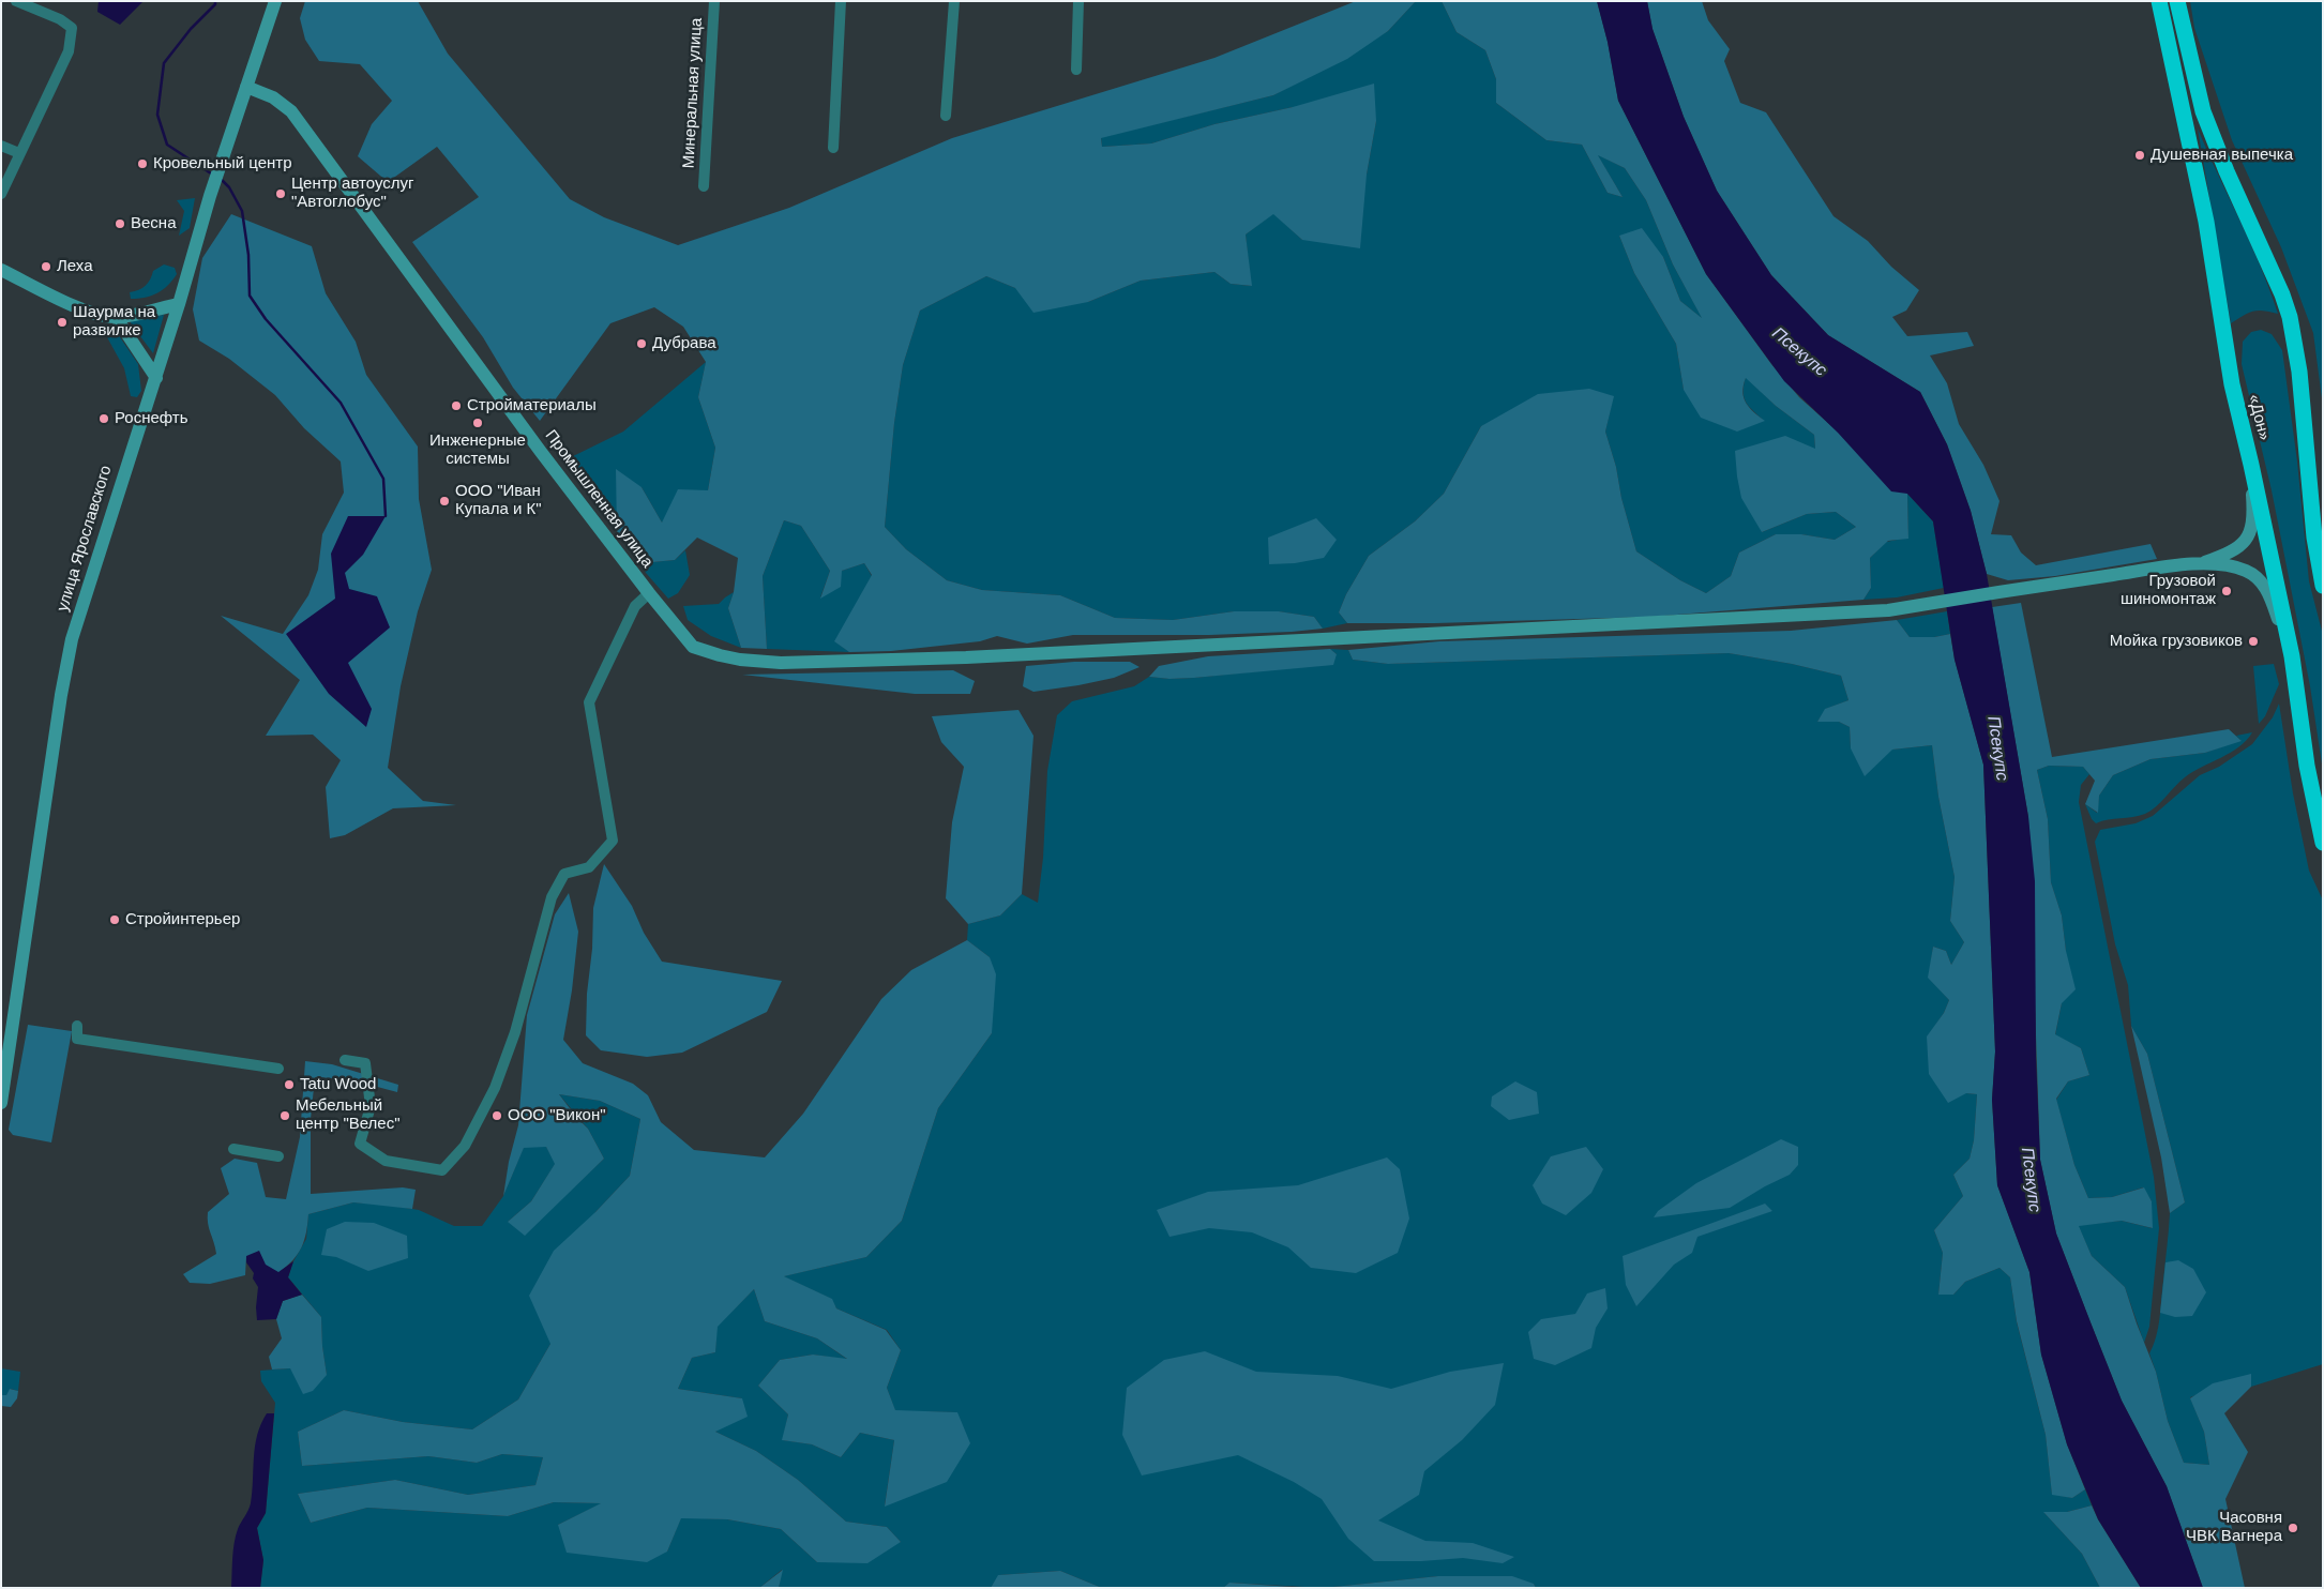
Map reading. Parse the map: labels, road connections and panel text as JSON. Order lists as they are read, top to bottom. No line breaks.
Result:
{"streets":{"highway":["«Дон»"],"main road":["Промышленная улица","улица Ярославского"],"street":["Минеральная улица"]},"crossings":[["Промышленная улица","улица Ярославского"]],"water":["Псекупс"],"places":["Душевная выпечка","Кровельный центр","Центр автоуслуг \"Автоглобус\"","Весна","Леха","Шаурма на развилке","Дубрава","Стройматериалы","Роснефть","Инженерные системы","ООО \"Иван Купала и К\"","Грузовой шиномонтаж","Мойка грузовиков","Стройинтерьер","Tatu Wood","Мебельный центр \"Велес\"","ООО \"Викон\"","Часовня ЧВК Вагнера"]}
